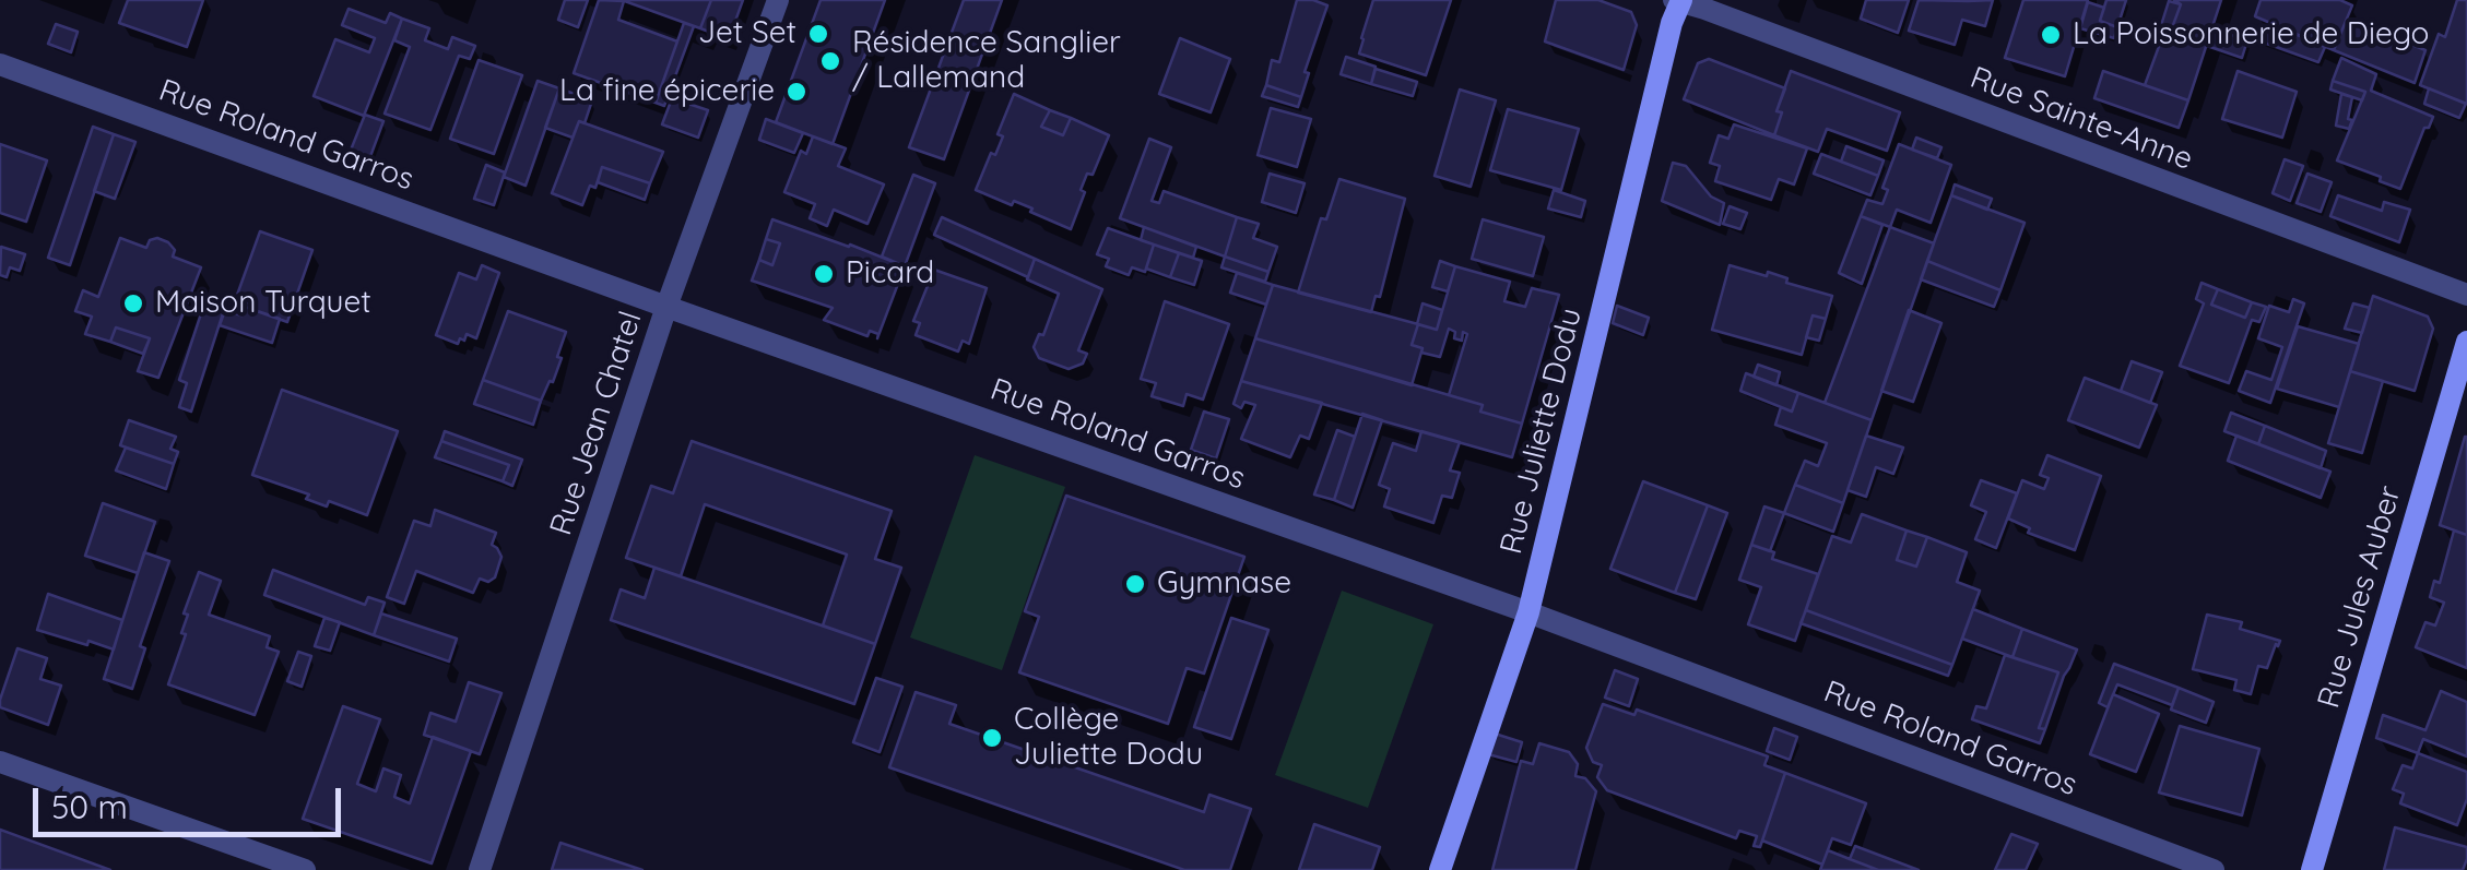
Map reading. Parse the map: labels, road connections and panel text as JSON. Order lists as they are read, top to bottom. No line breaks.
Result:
{"streets":{"street":["Rue Sainte-Anne","Rue Roland Garros","Rue Jean Chatel","Rue Juliette Dodu","Rue Jules Auber"]},"crossings":[["Rue Sainte-Anne","Rue Juliette Dodu"],["Rue Roland Garros","Rue Jean Chatel"],["Rue Roland Garros","Rue Juliette Dodu"]],"places":["Jet Set","La Poissonnerie de Diego","Résidence Sanglier / Lallemand","La fine épicerie","Picard","Maison Turquet","Gymnase","Collège Juliette Dodu"],"scale_bar":"50 m"}
